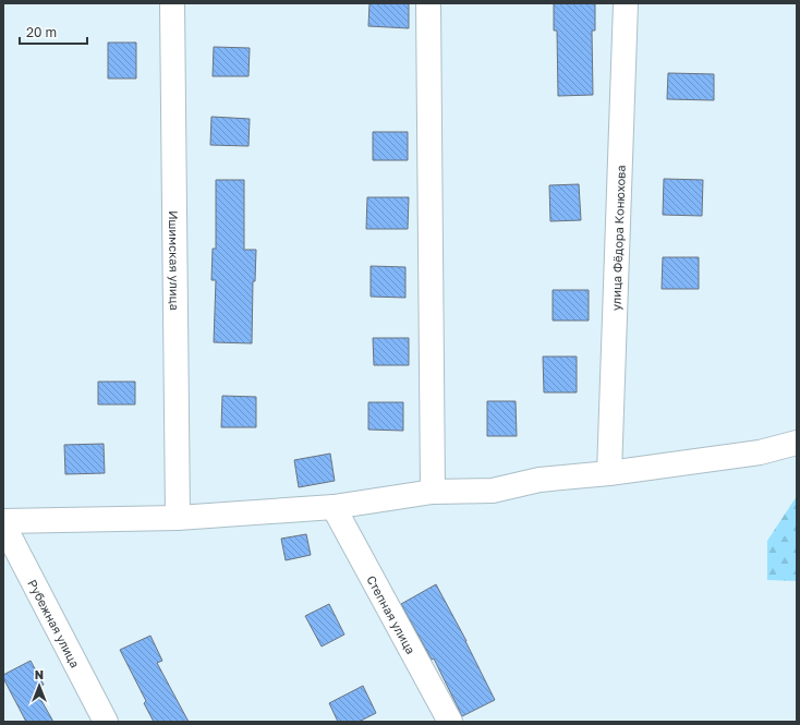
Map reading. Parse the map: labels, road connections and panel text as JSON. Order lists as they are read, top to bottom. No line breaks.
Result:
{"streets":{"street":["улица Фёдора Конюхова","Ишимская улица","Степная улица","Рубежная улица"]},"scale_bar":"20 m","north":"top"}
